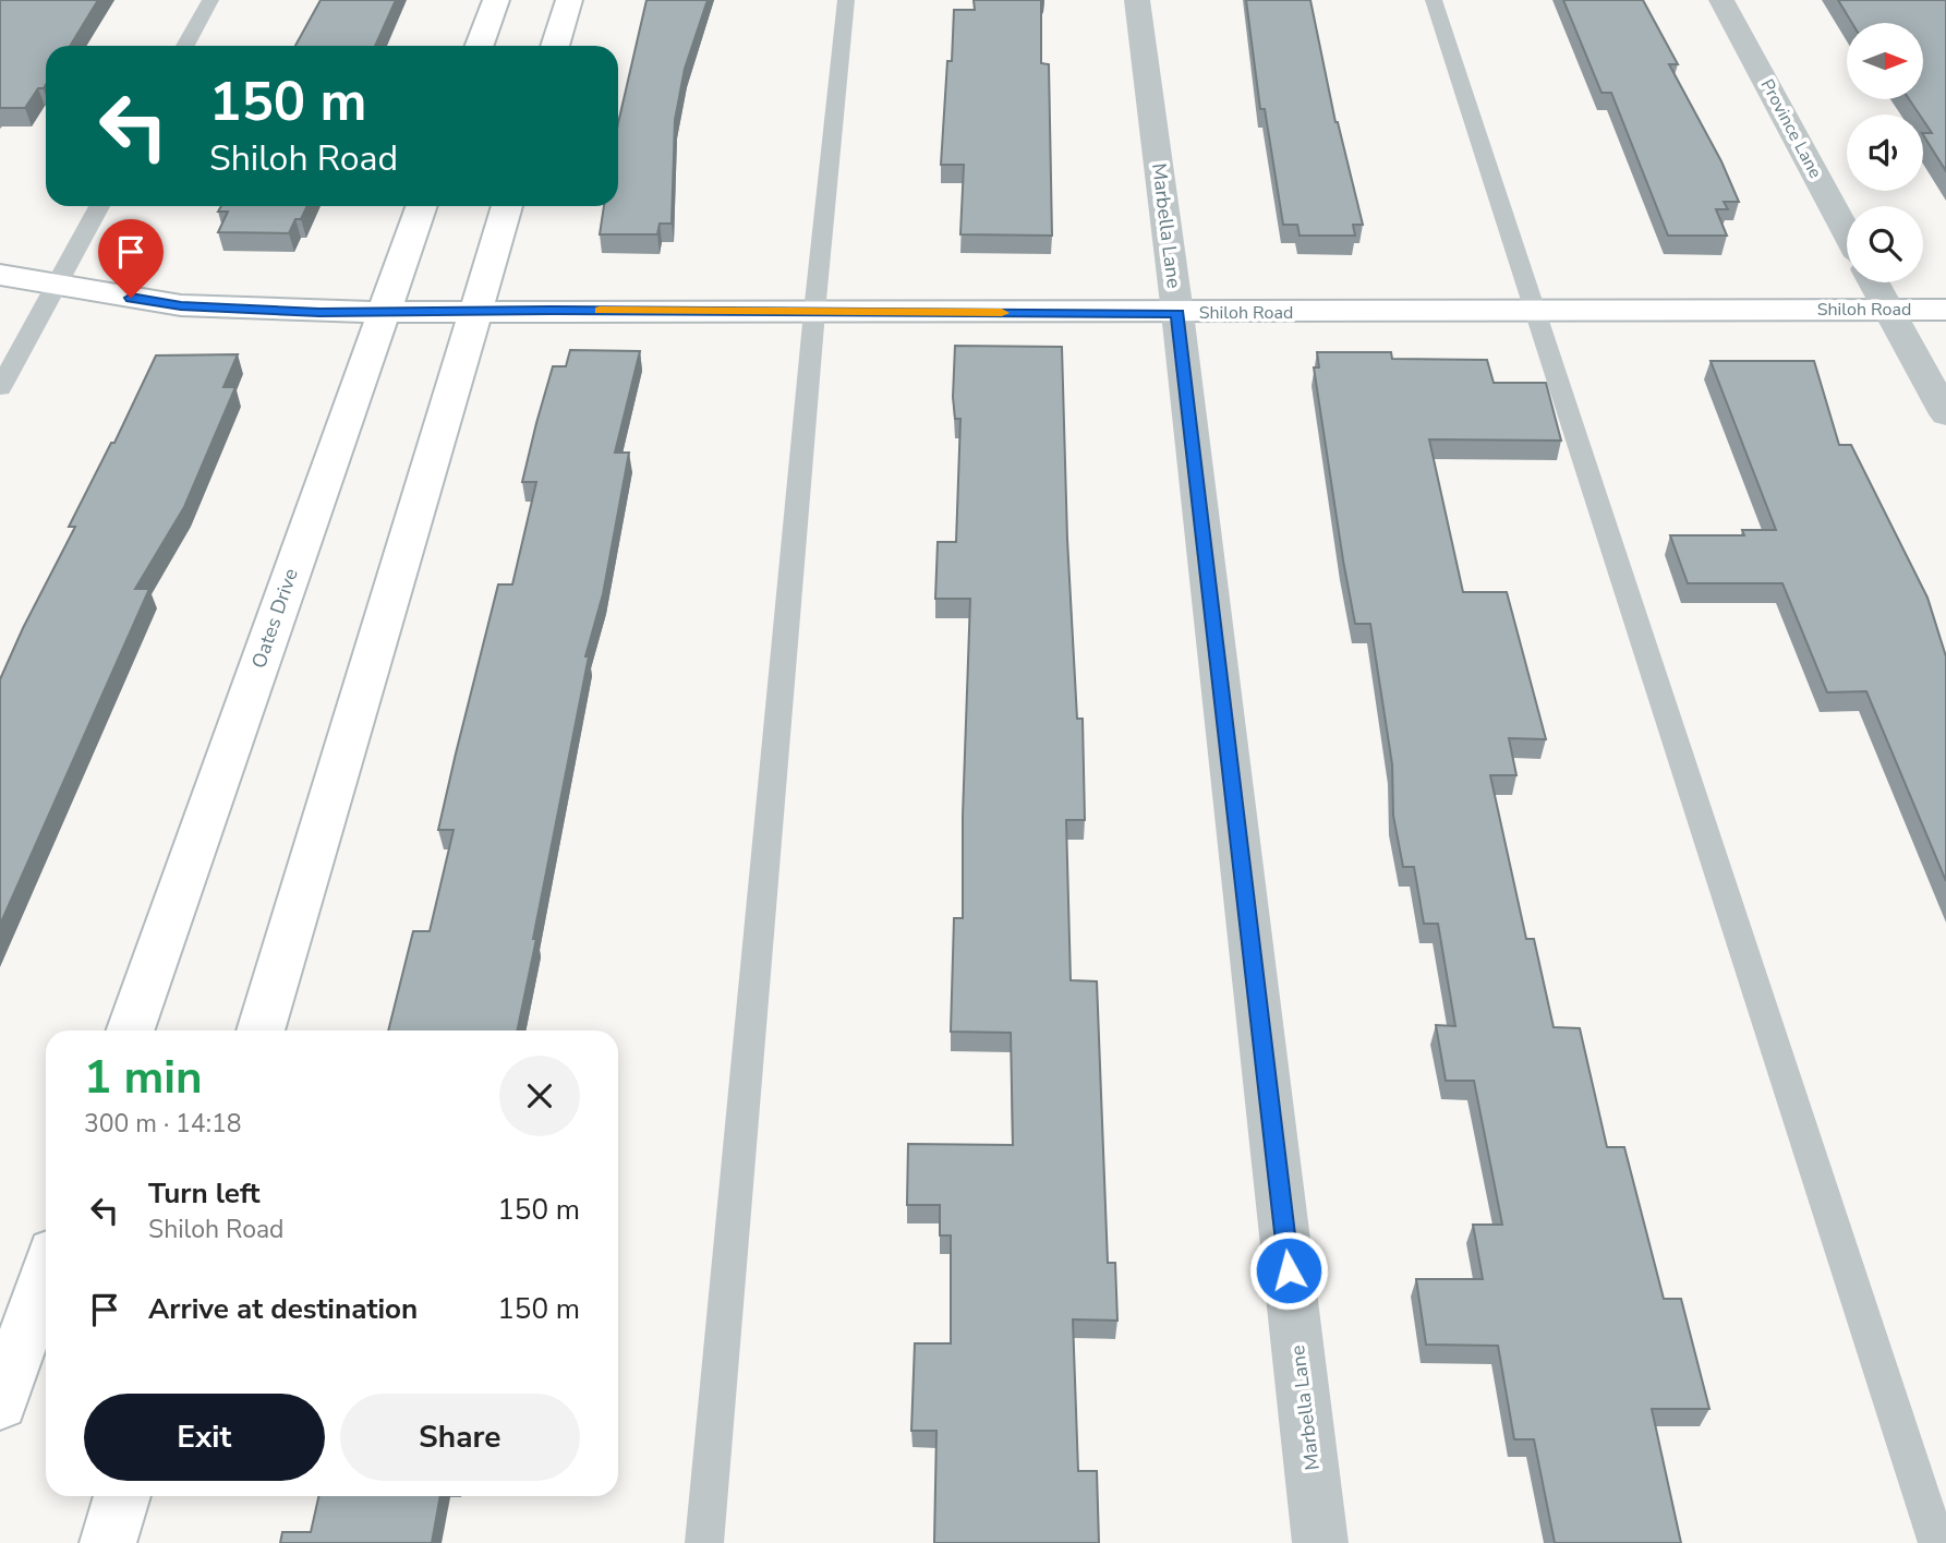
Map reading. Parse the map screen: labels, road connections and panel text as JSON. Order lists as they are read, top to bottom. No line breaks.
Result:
{"streets":{"main road":["Shiloh Road","Oates Drive"],"street":["Province Lane","Marbella Lane"]},"crossings":[["Marbella Lane","Shiloh Road"],["Shiloh Road","Oates Drive"]],"north":"right","page":{"turn":["150 m","Shiloh Road"],"heading":["1 min","300 m · 14:18"],"list":[{"name":"Turn left","note":"Shiloh Road","value":"150 m"},{"name":"Arrive at destination","value":"150 m"}],"buttons":["Exit","Share"]}}
